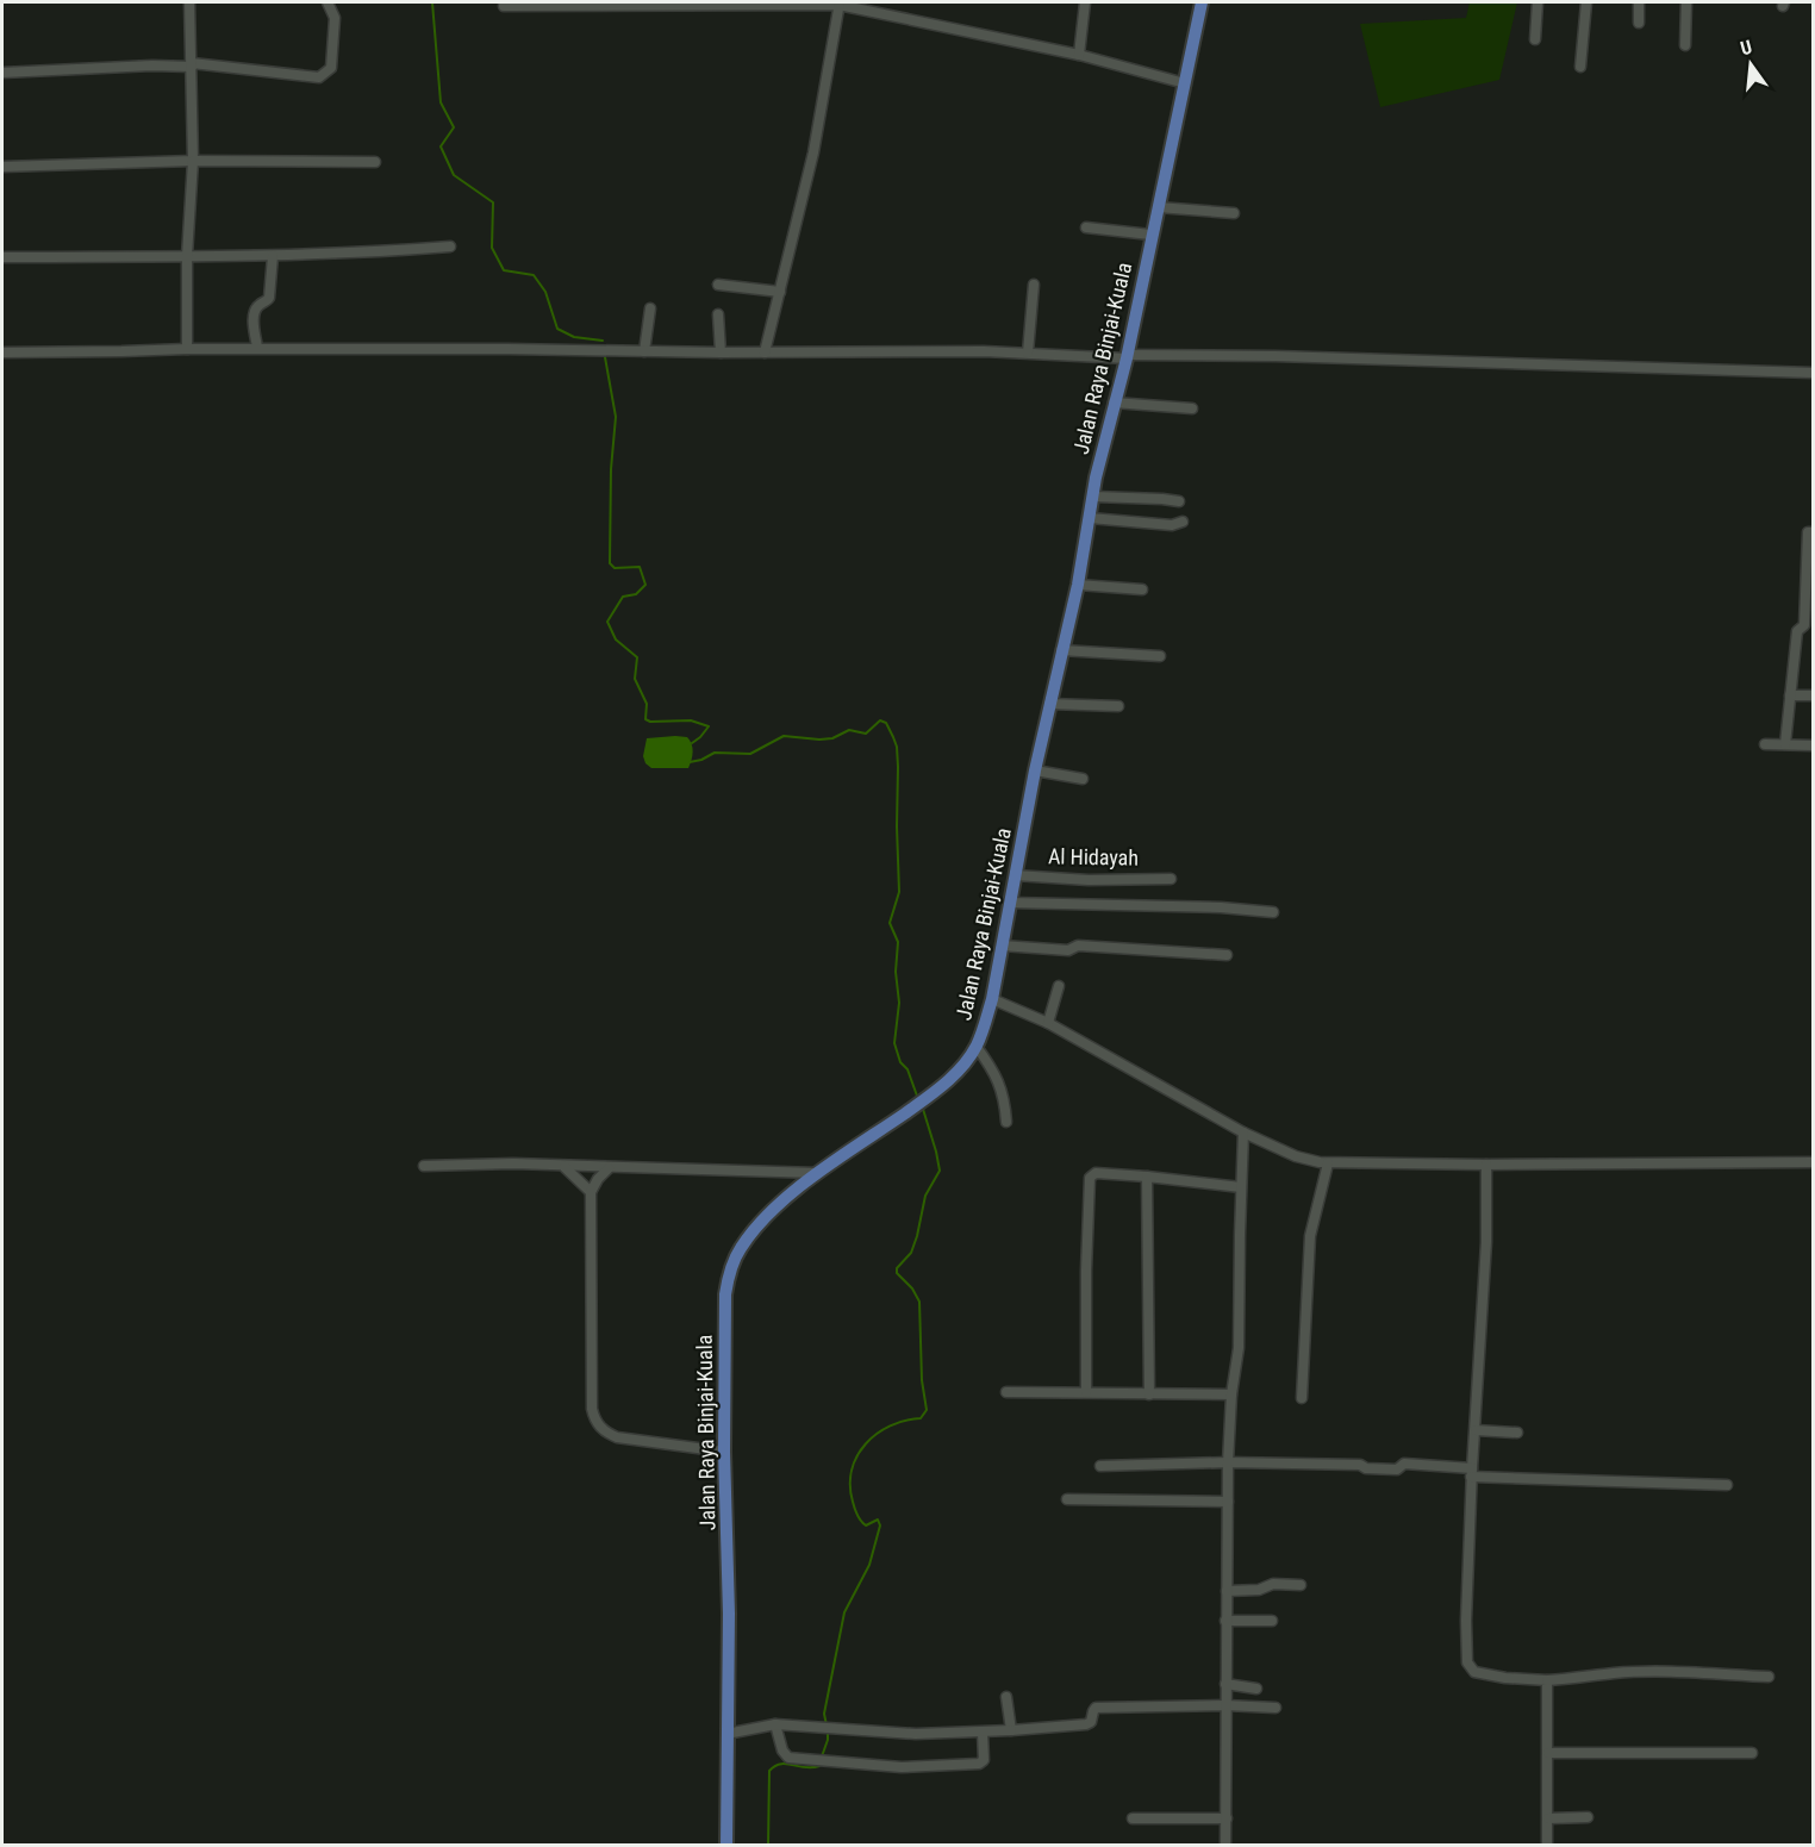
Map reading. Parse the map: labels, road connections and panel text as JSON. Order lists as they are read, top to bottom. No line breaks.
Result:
{"streets":{"main road":["Jalan Raya Binjai-Kuala"],"street":["Al Hidayah"]},"crossings":[["Jalan Raya Binjai-Kuala","Al Hidayah"]],"north":"top"}
